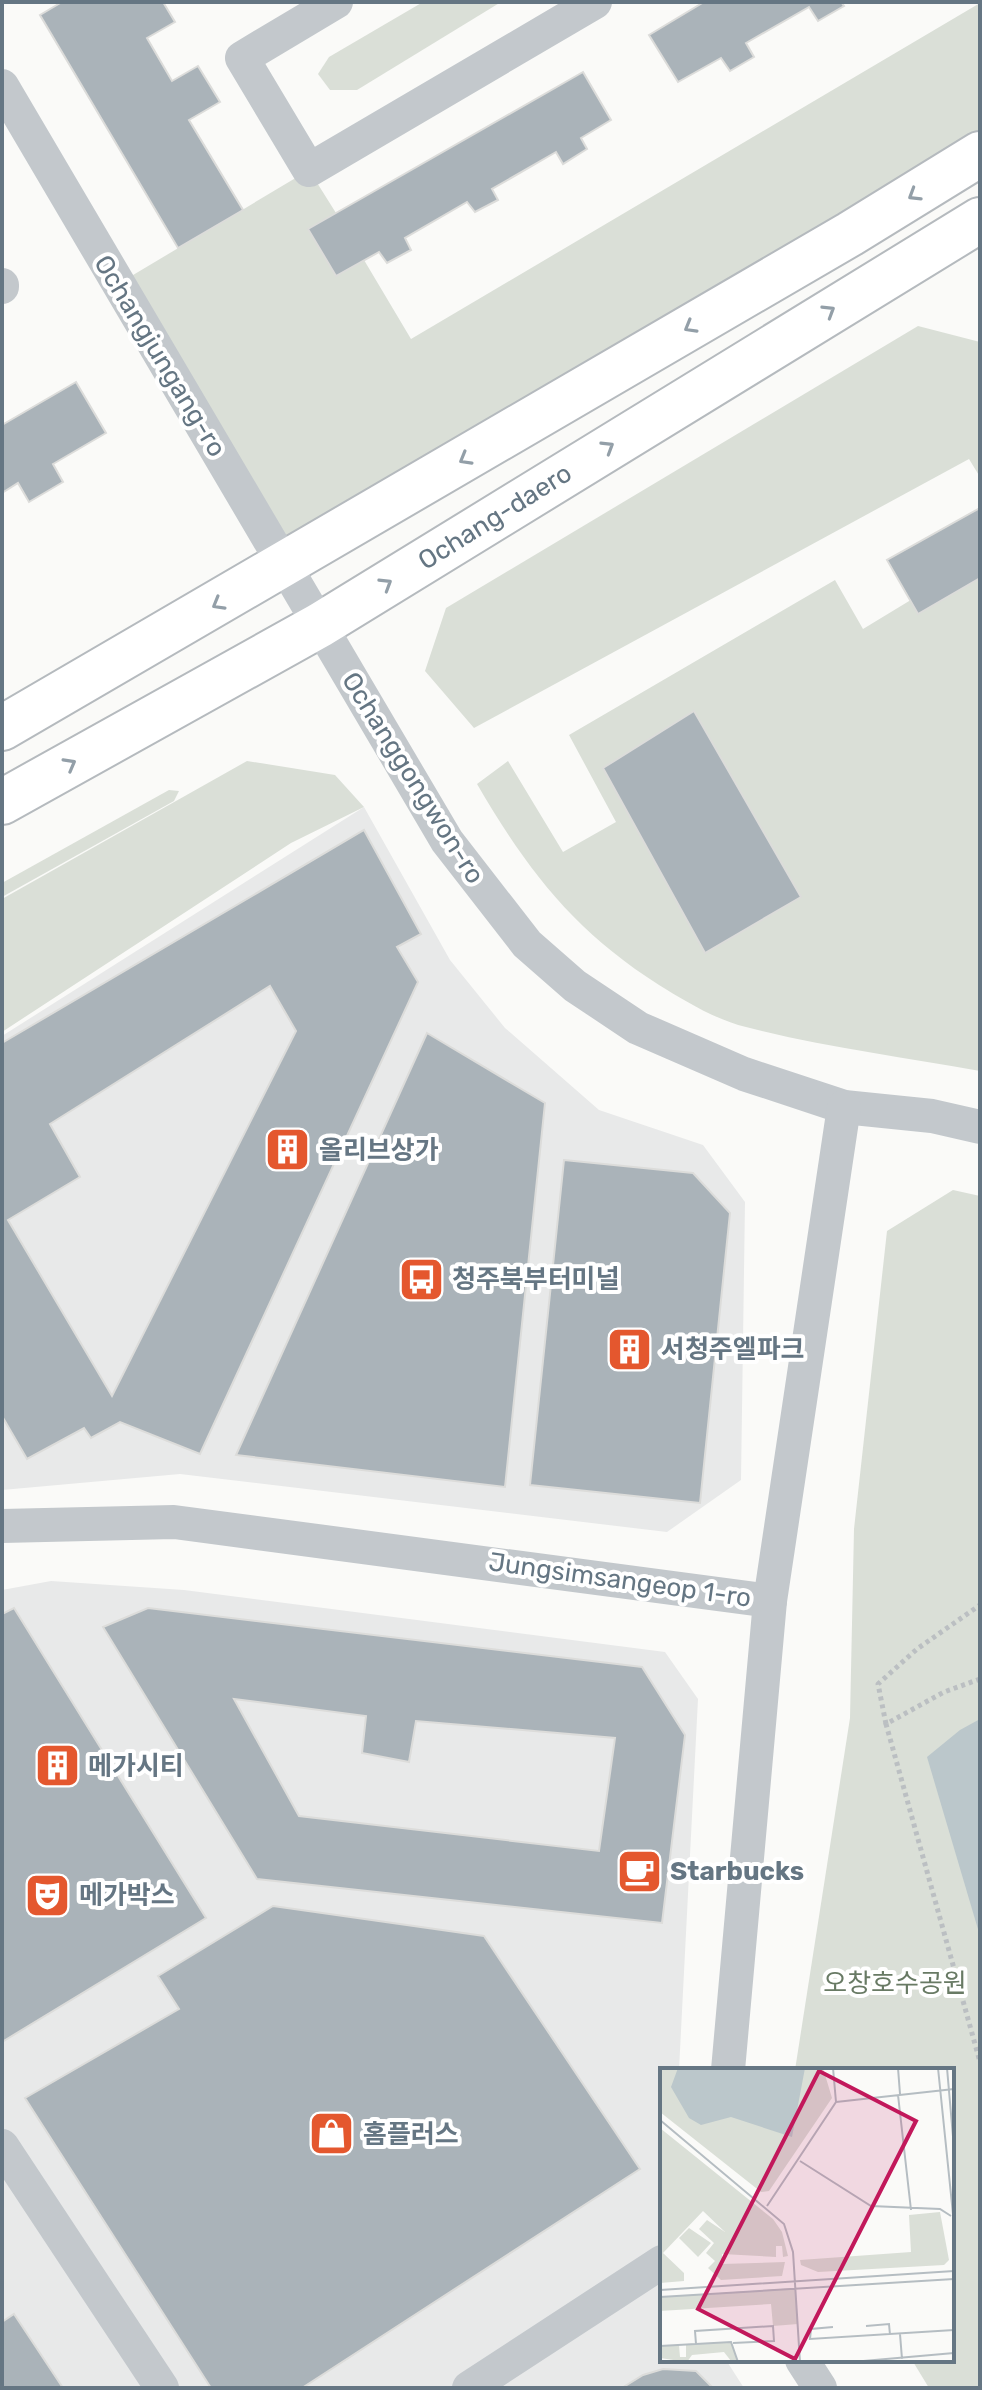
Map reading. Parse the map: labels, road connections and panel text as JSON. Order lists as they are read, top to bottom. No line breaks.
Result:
{"streets":{"main road":["Ochang-daero"],"street":["Ochangjungang-ro","Ochanggongwon-ro","Jungsimsangeop 1-ro"]},"crossings":[["Ochangjungang-ro","Ochang-daero"],["Ochangjungang-ro","Ochanggongwon-ro"],["Ochang-daero","Ochanggongwon-ro"]],"parks":["오창호수공원"],"places":{"building":["올리브상가","서청주엘파크","메가시티"],"bus stop":["청주북부터미널"],"cafe":["Starbucks"],"theatre":["메가박스"],"shop":["홈플러스"]}}
